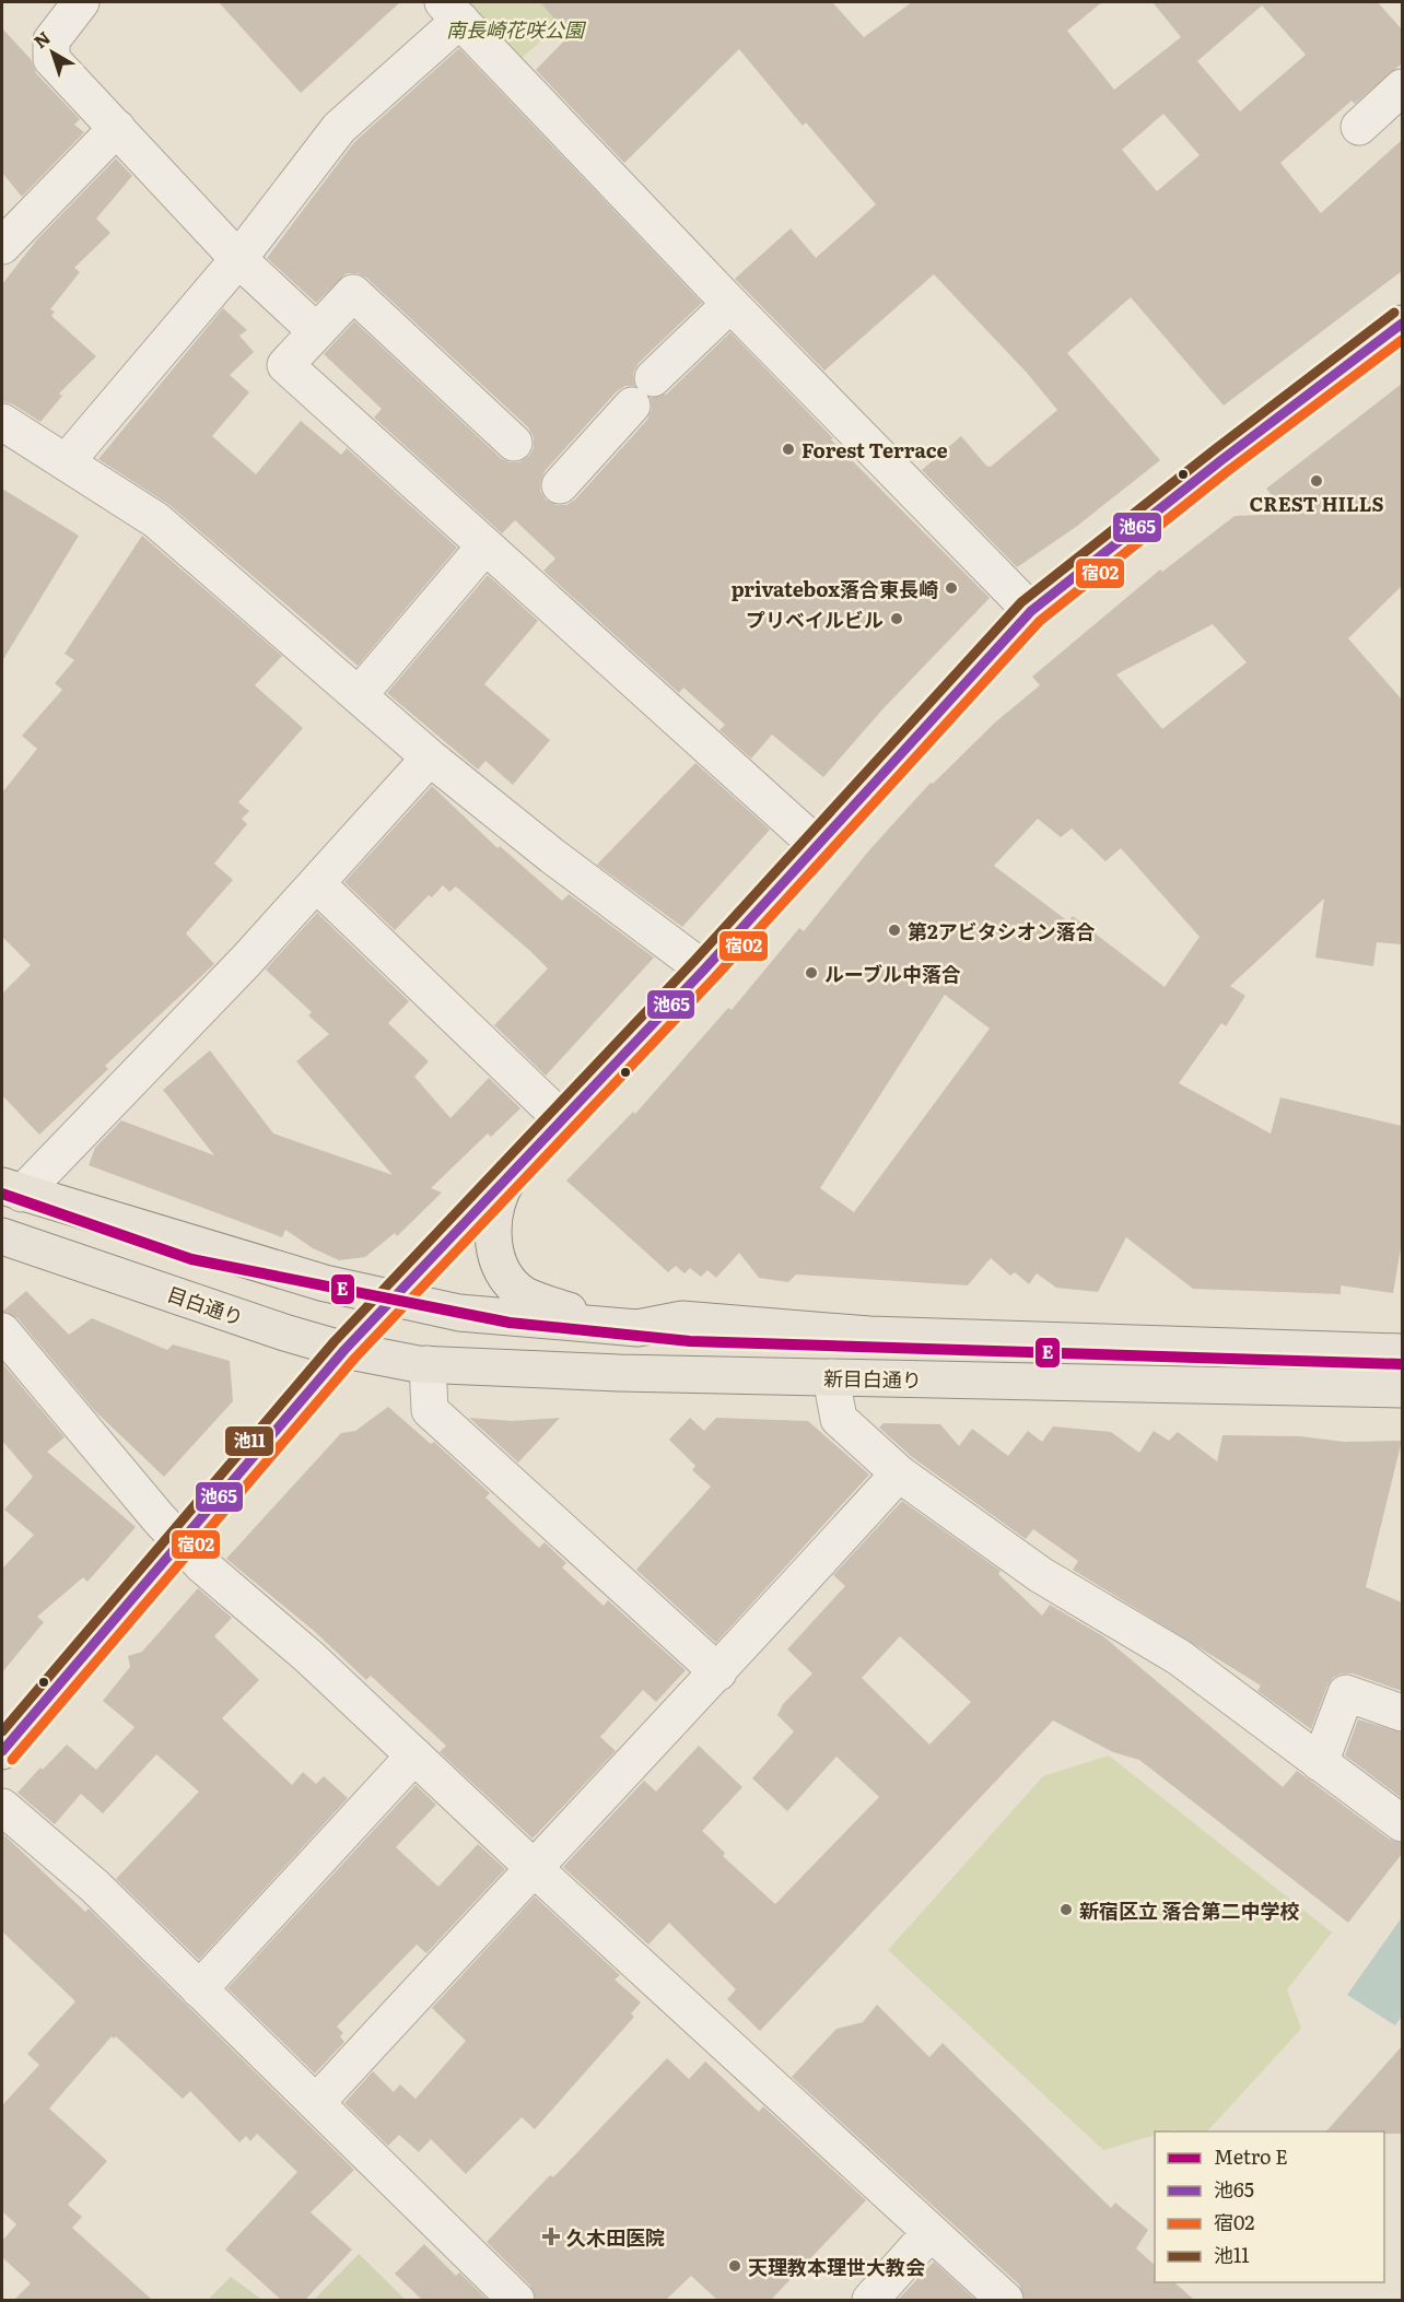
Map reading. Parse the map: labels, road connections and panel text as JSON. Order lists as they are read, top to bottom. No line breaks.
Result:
{"streets":{"main road":["目白通り","新目白通り"]},"crossings":[["目白通り","新目白通り"]],"parks":["南長崎花咲公園"],"places":{"other":["Forest Terrace","CREST HILLS","privatebox落合東長崎","プリベイルビル","第2アビタシオン落合","ルーブル中落合","新宿区立 落合第二中学校","天理教本理世大教会"],"health":["久木田医院"]},"lines":["transit line 池11","transit line 池65","transit line 宿02","metro line E"],"legend":["Metro E","池65","宿02","池11"],"north":"top left"}
